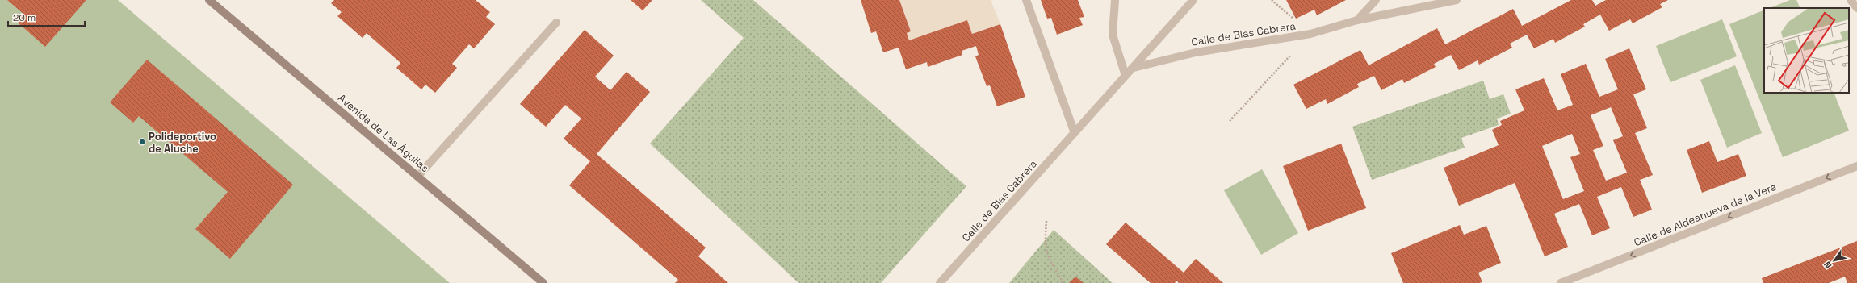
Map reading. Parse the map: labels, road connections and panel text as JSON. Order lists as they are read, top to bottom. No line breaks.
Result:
{"streets":{"street":["Calle de Blas Cabrera","Avenida de Las Águilas","Calle de Aldeanueva de la Vera"]},"one_way":["Calle de Aldeanueva de la Vera"],"places":["Polideportivo de Aluche"],"scale_bar":"20 m","north":"bottom left"}
